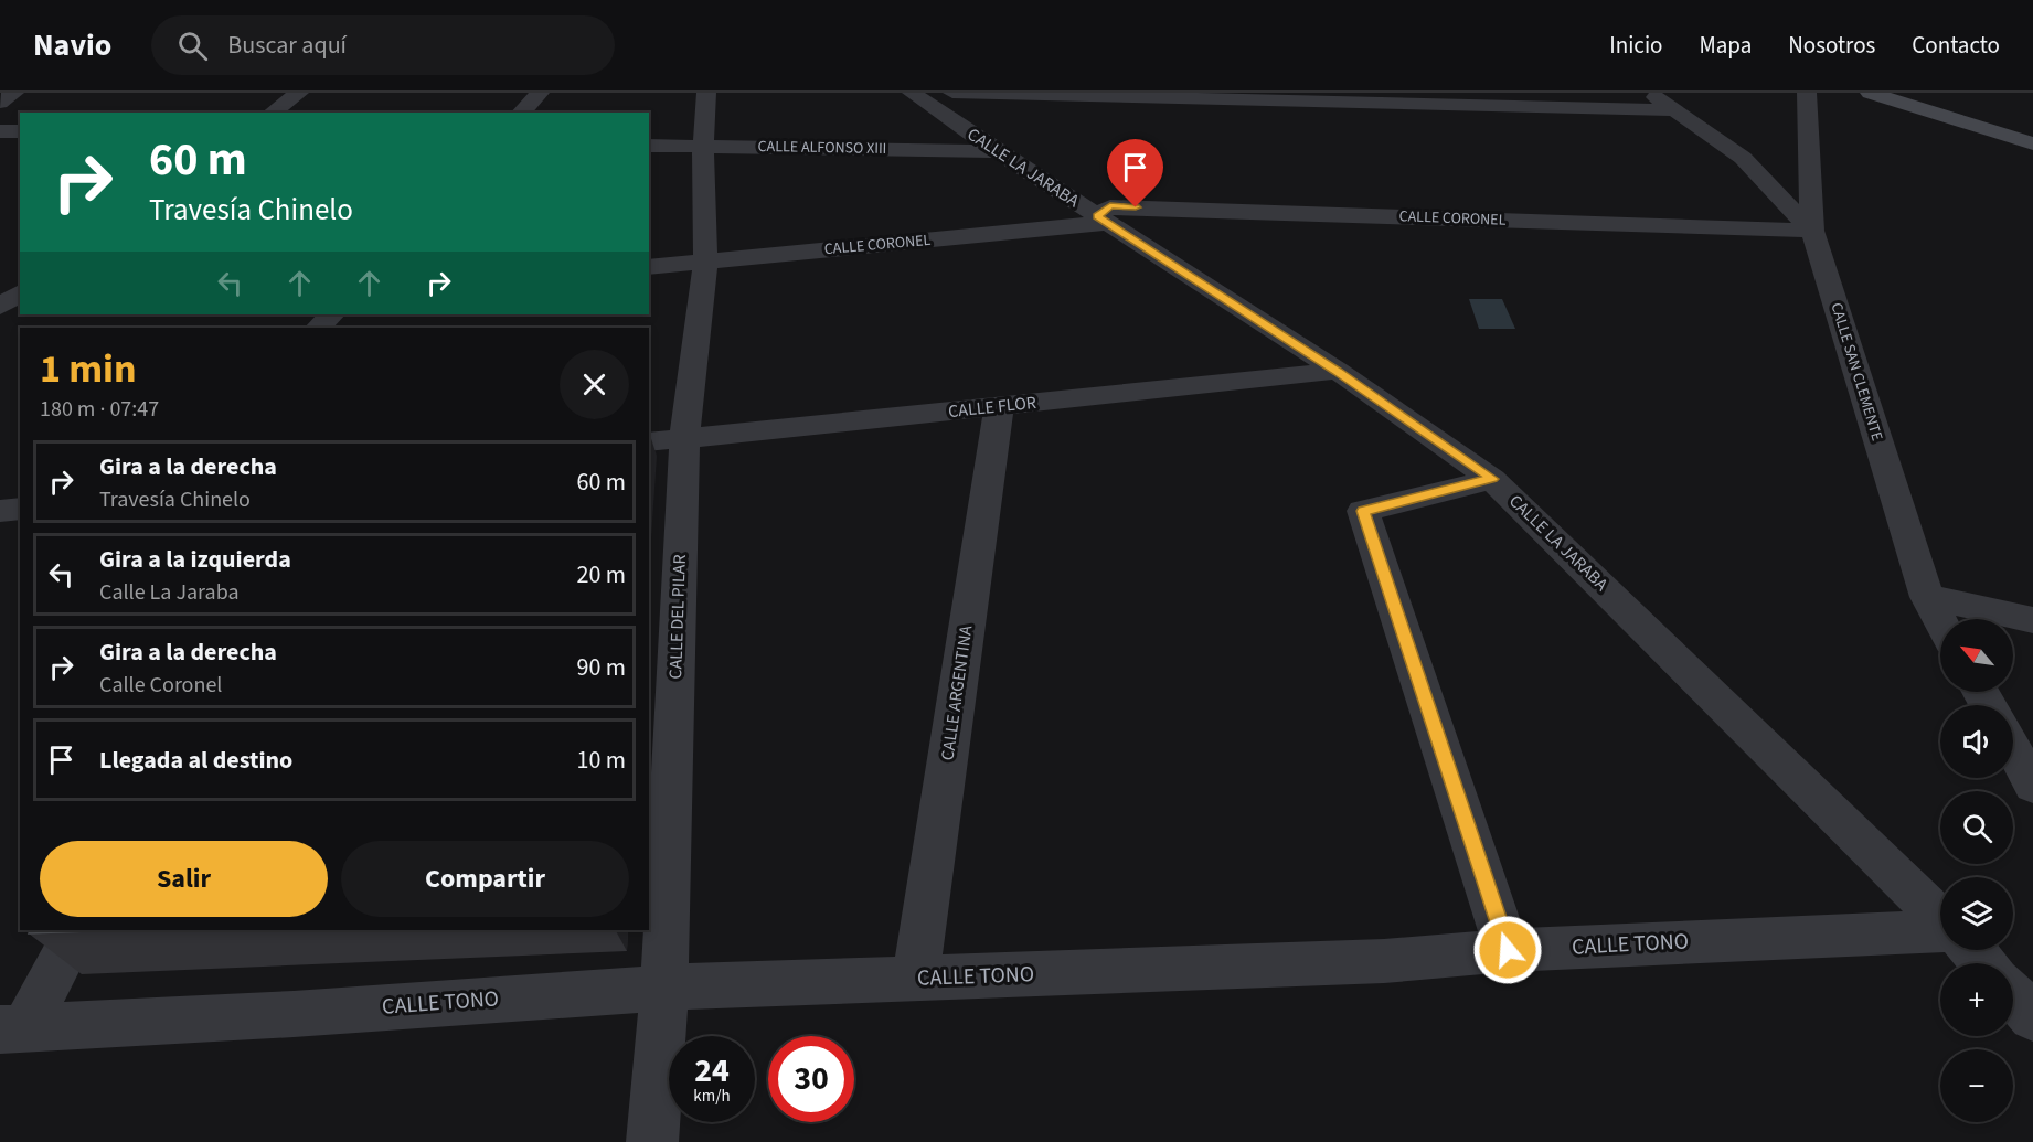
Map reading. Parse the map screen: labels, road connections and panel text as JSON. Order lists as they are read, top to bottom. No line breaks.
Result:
{"streets":{"street":["CALLE ALFONSO XIII","CALLE LA JARABA","CALLE CORONEL","CALLE SAN CLEMENTE","CALLE FLOR","CALLE DEL PILAR","CALLE ARGENTINA","CALLE TONO"]},"crossings":[["CALLE ALFONSO XIII","CALLE LA JARABA"],["CALLE ALFONSO XIII","CALLE DEL PILAR"],["CALLE LA JARABA","CALLE CORONEL"],["CALLE LA JARABA","CALLE FLOR"],["CALLE CORONEL","CALLE SAN CLEMENTE"],["CALLE CORONEL","CALLE DEL PILAR"],["CALLE FLOR","CALLE DEL PILAR"],["CALLE FLOR","CALLE ARGENTINA"],["CALLE DEL PILAR","CALLE TONO"],["CALLE ARGENTINA","CALLE TONO"]],"north":"top left","page":{"header":"Navio","search":"Buscar aquí","nav":["Inicio","Mapa","Nosotros","Contacto"],"turn":["60 m","Travesía Chinelo"],"heading":["1 min","180 m · 07:47"],"list":[{"name":"Gira a la derecha","note":"Travesía Chinelo","value":"60 m"},{"name":"Gira a la izquierda","note":"Calle La Jaraba","value":"20 m"},{"name":"Gira a la derecha","note":"Calle Coronel","value":"90 m"},{"name":"Llegada al destino","value":"10 m"}],"map_buttons":["+","−"],"buttons":["Salir","Compartir"],"speed":"24 km/h","limit":"30"}}
